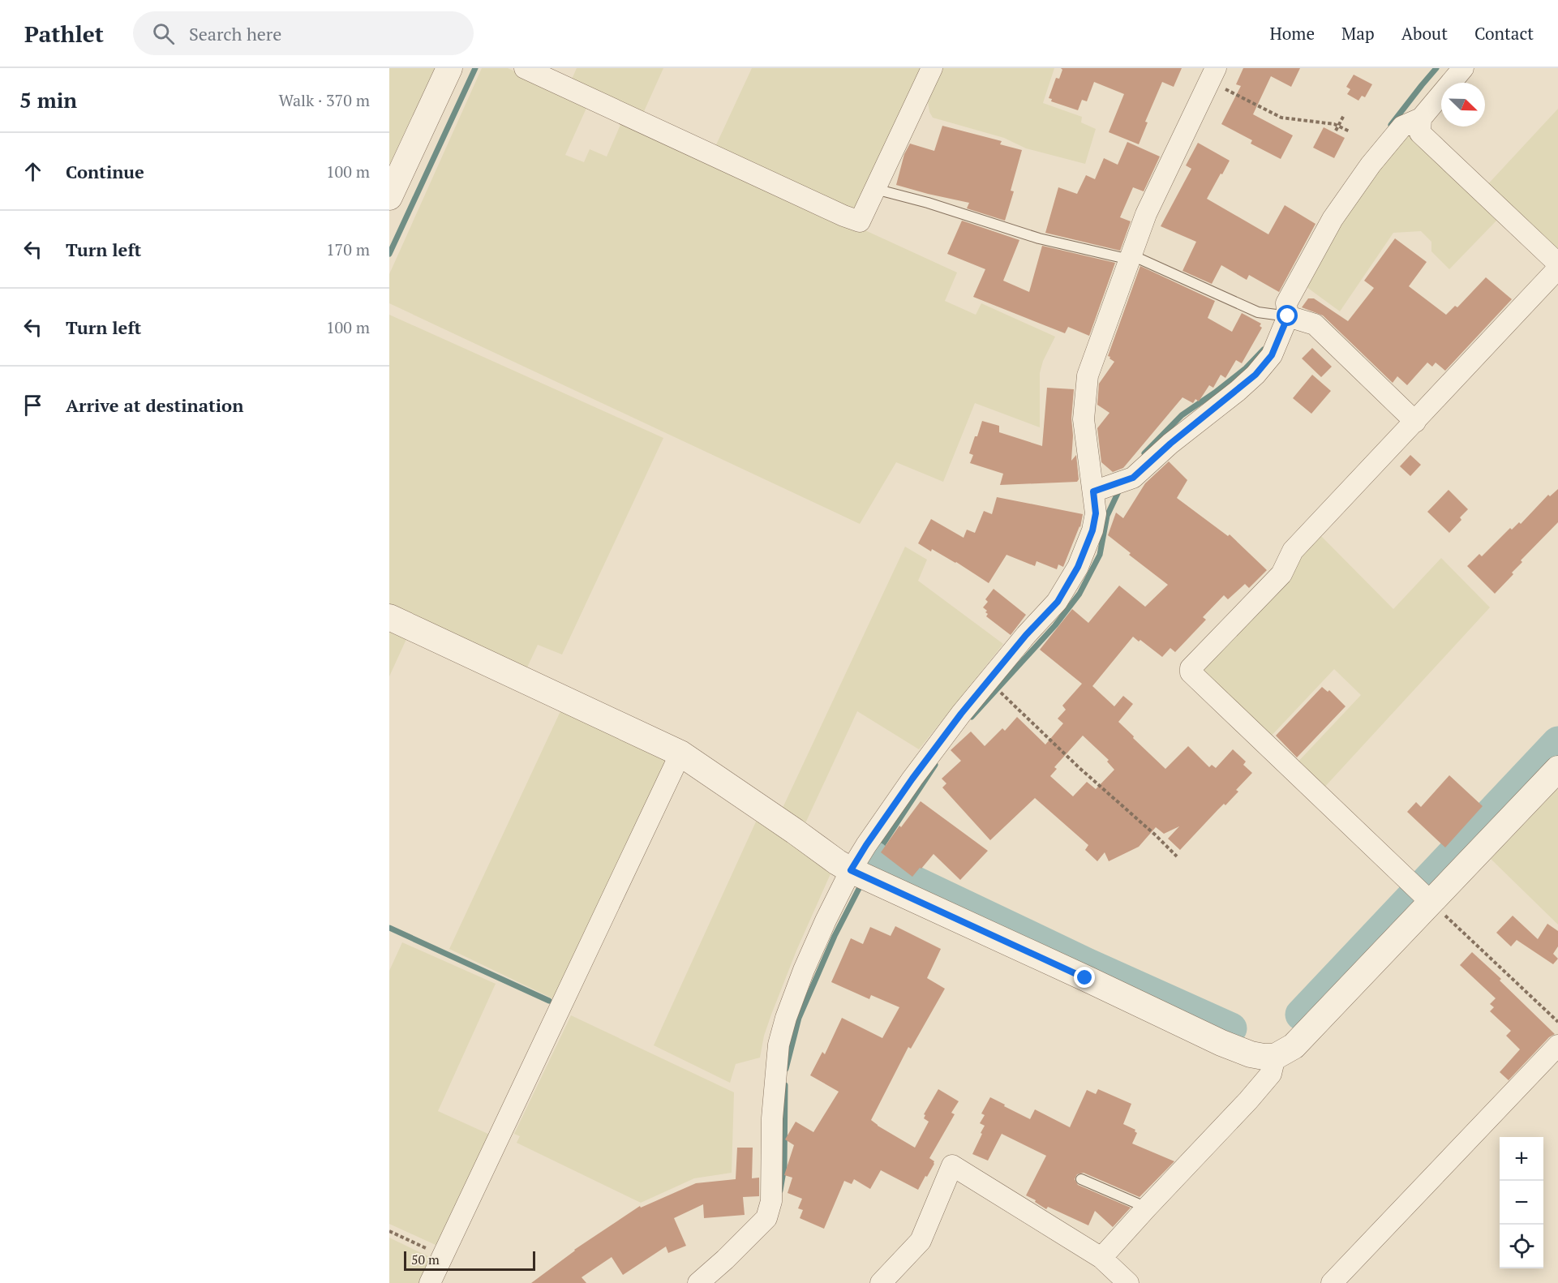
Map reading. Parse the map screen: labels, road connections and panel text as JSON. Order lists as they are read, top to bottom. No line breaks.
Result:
{"scale_bar":"50 m","north":"bottom right","page":{"header":"Pathlet","search":"Search here","nav":["Home","Map","About","Contact"],"heading":["5 min","Walk · 370 m"],"list":[["Continue","100 m"],["Turn left","170 m"],["Turn left","100 m"],"Arrive at destination"],"map_buttons":["+","−"],"scale":"50 m"}}
